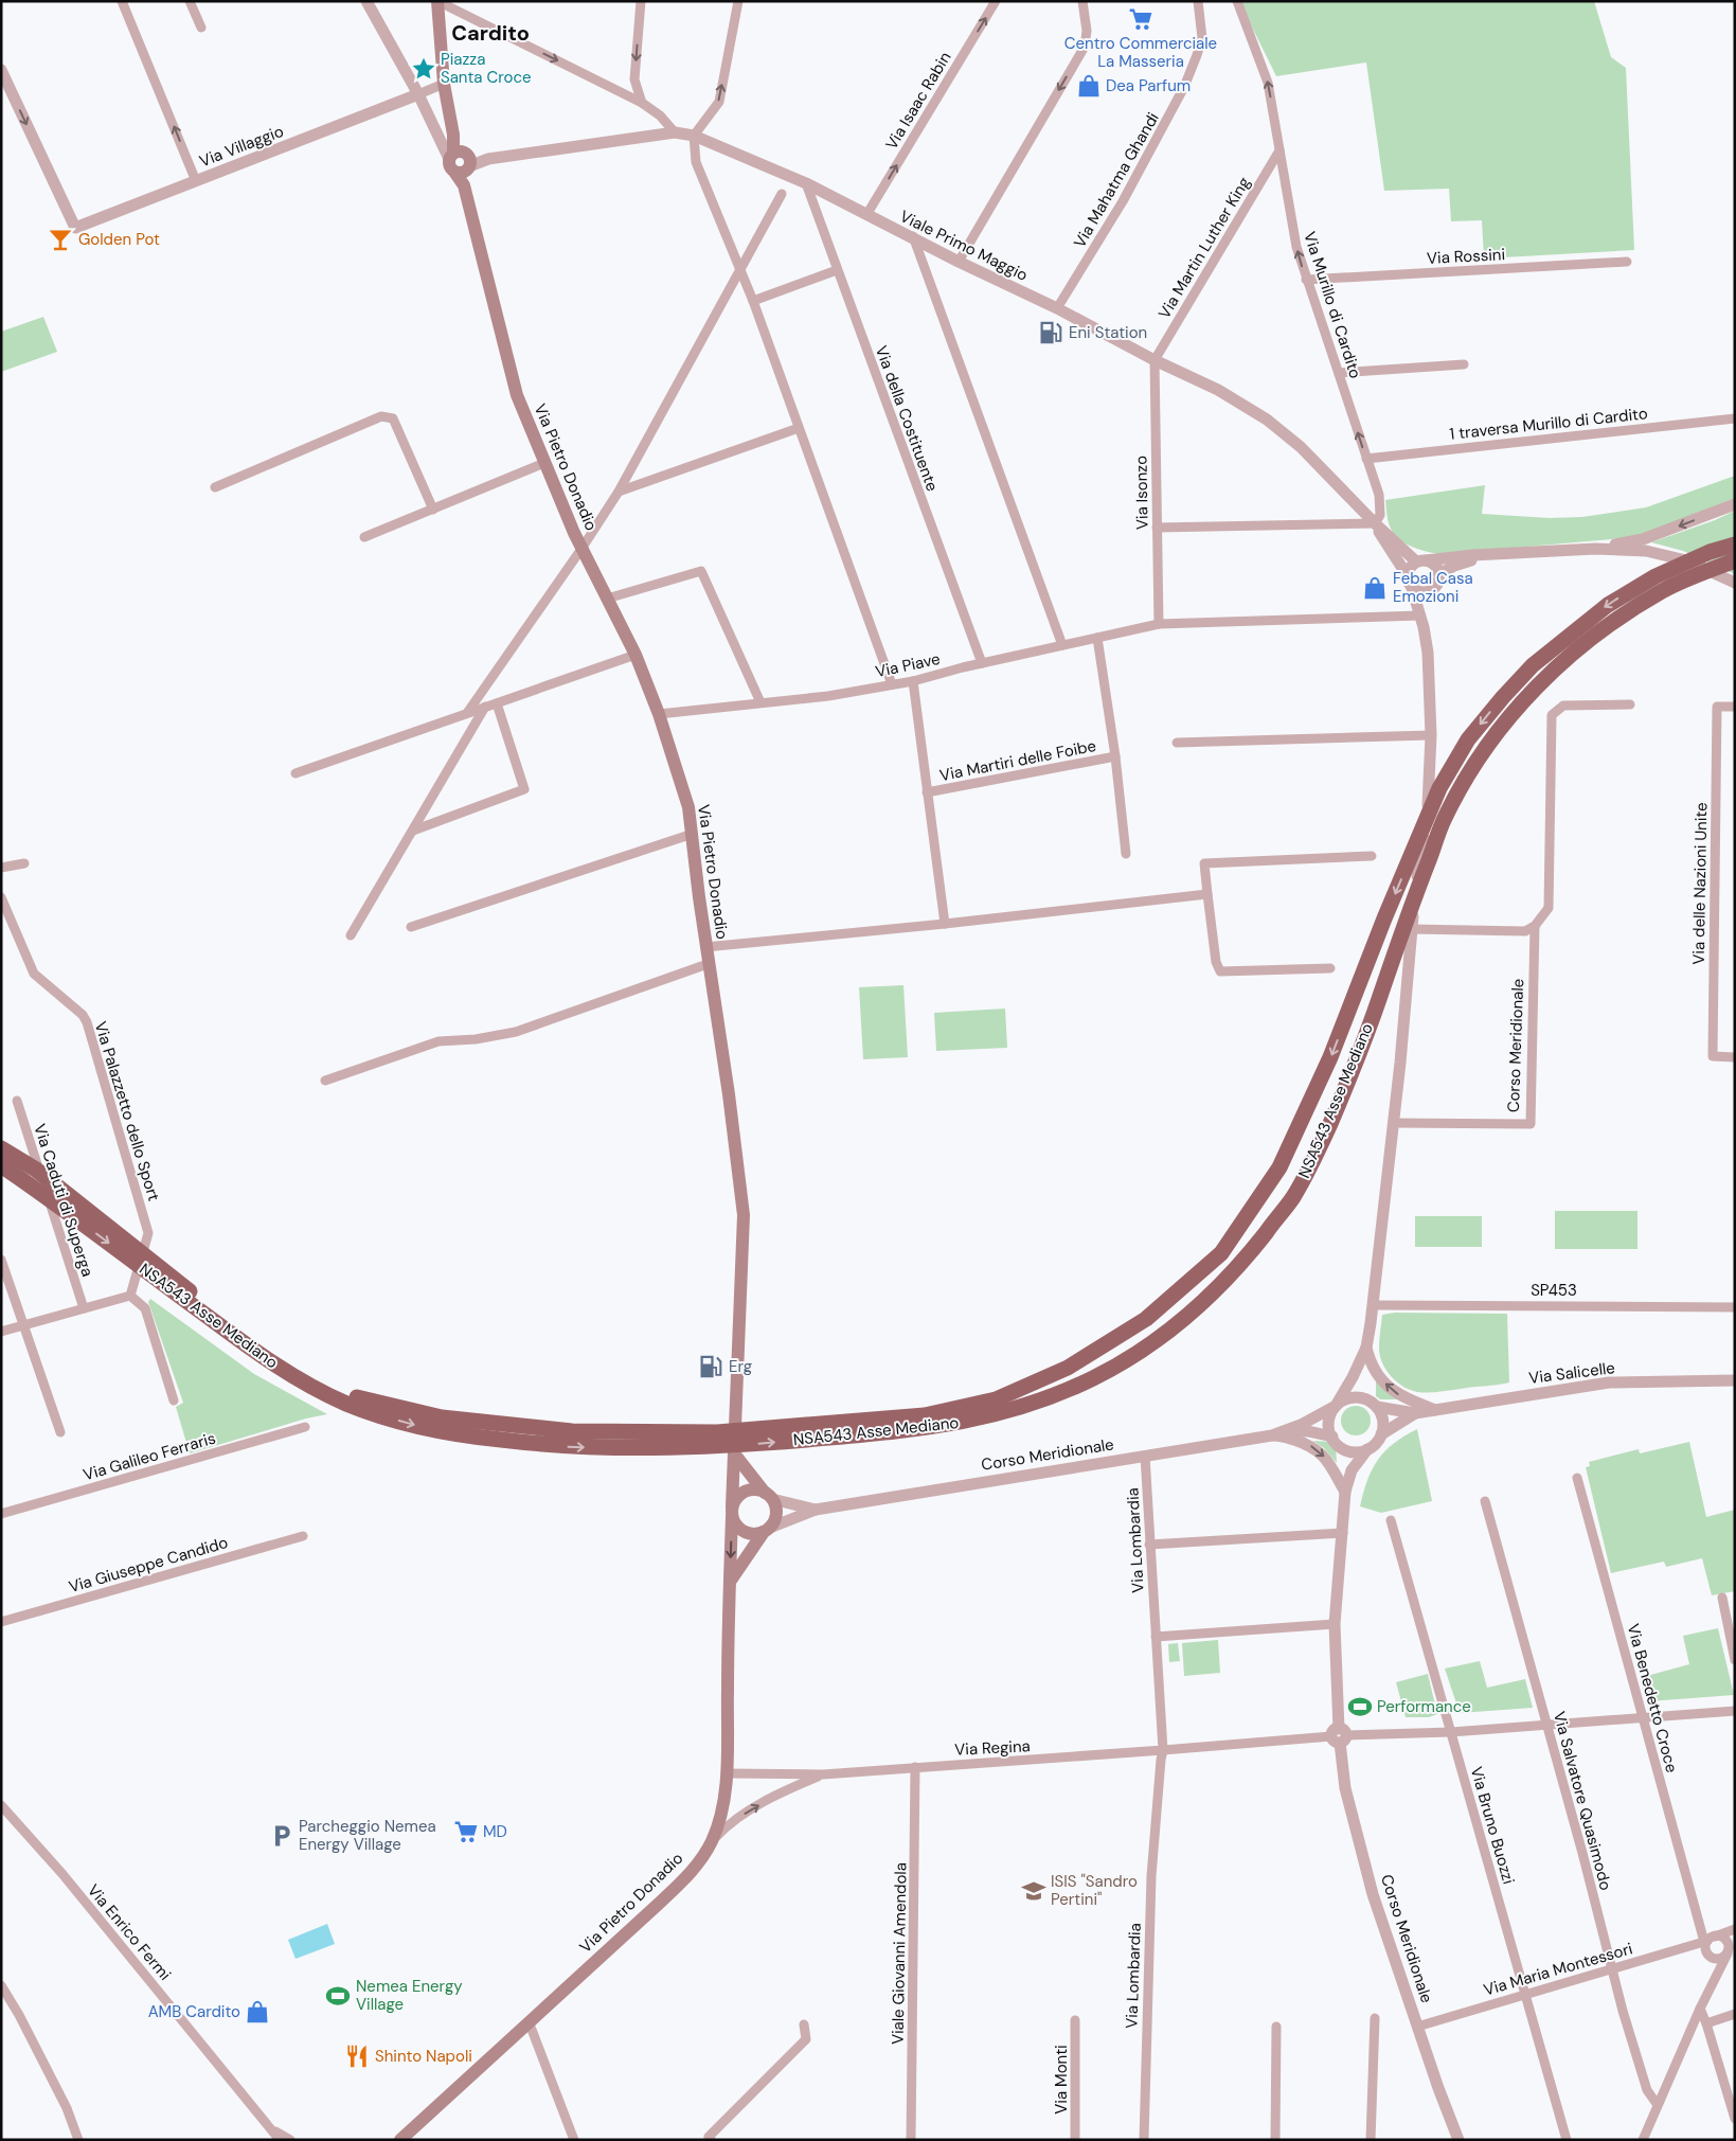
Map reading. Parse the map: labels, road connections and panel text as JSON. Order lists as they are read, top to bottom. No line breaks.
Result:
{"streets":{"highway":["NSA543 Asse Mediano"],"main road":["Via Pietro Donadio"],"street":["Via Isaac Rabin","Via Villaggio","Via Mahatma Ghandi","Viale Primo Maggio","Via Martin Luther King","Via Rossini","Via Murillo di Cardito","Via della Costituente","1 traversa Murillo di Cardito","Via Isonzo","Via Piave","Via Martiri delle Foibe","Via delle Nazioni Unite","Corso Meridionale","Via Palazzetto dello Sport","Via Caduti di Superga","SP453","Via Salicelle","Via Galileo Ferraris","Via Lombardia","Via Giuseppe Candido","Via Benedetto Croce","Via Regina","Via Salvatore Quasimodo","Via Bruno Buozzi","Via Enrico Fermi","Viale Giovanni Amendola","Via Maria Montessori","Via Monti"]},"crossings":[["Via Isaac Rabin","Viale Primo Maggio"],["Via Mahatma Ghandi","Viale Primo Maggio"],["Viale Primo Maggio","Via Martin Luther King"],["Viale Primo Maggio","Via Murillo di Cardito"],["Viale Primo Maggio","Via della Costituente"],["Viale Primo Maggio","Via Pietro Donadio"],["Viale Primo Maggio","Via Isonzo"],["Via Martin Luther King","Via Murillo di Cardito"],["Via Martin Luther King","Via Isonzo"],["Via Rossini","Via Murillo di Cardito"],["Via Murillo di Cardito","1 traversa Murillo di Cardito"],["Via della Costituente","Via Piave"],["Via Pietro Donadio","Via Piave"],["Via Pietro Donadio","Via Regina"],["Via Isonzo","Via Piave"],["Corso Meridionale","Via Lombardia"],["Corso Meridionale","Via Maria Montessori"],["Via Lombardia","Via Regina"],["Via Benedetto Croce","Via Maria Montessori"],["Via Regina","Viale Giovanni Amendola"],["Via Salvatore Quasimodo","Via Maria Montessori"],["Via Bruno Buozzi","Via Maria Montessori"]],"one_way":["Via Isaac Rabin","Via Murillo di Cardito"],"districts":["Cardito"],"places":{"supermarket":["Centro Commerciale La Masseria","MD"],"place":["Piazza Santa Croce"],"shop":["Dea Parfum","Febal Casa Emozioni","AMB Cardito"],"bar":["Golden Pot"],"fuel station":["Eni Station","Erg"],"sports":["Performance","Nemea Energy Village"],"parking":["Parcheggio Nemea Energy Village"],"school or university":["ISIS \"Sandro Pertini\""],"restaurant":["Shinto Napoli"]}}
